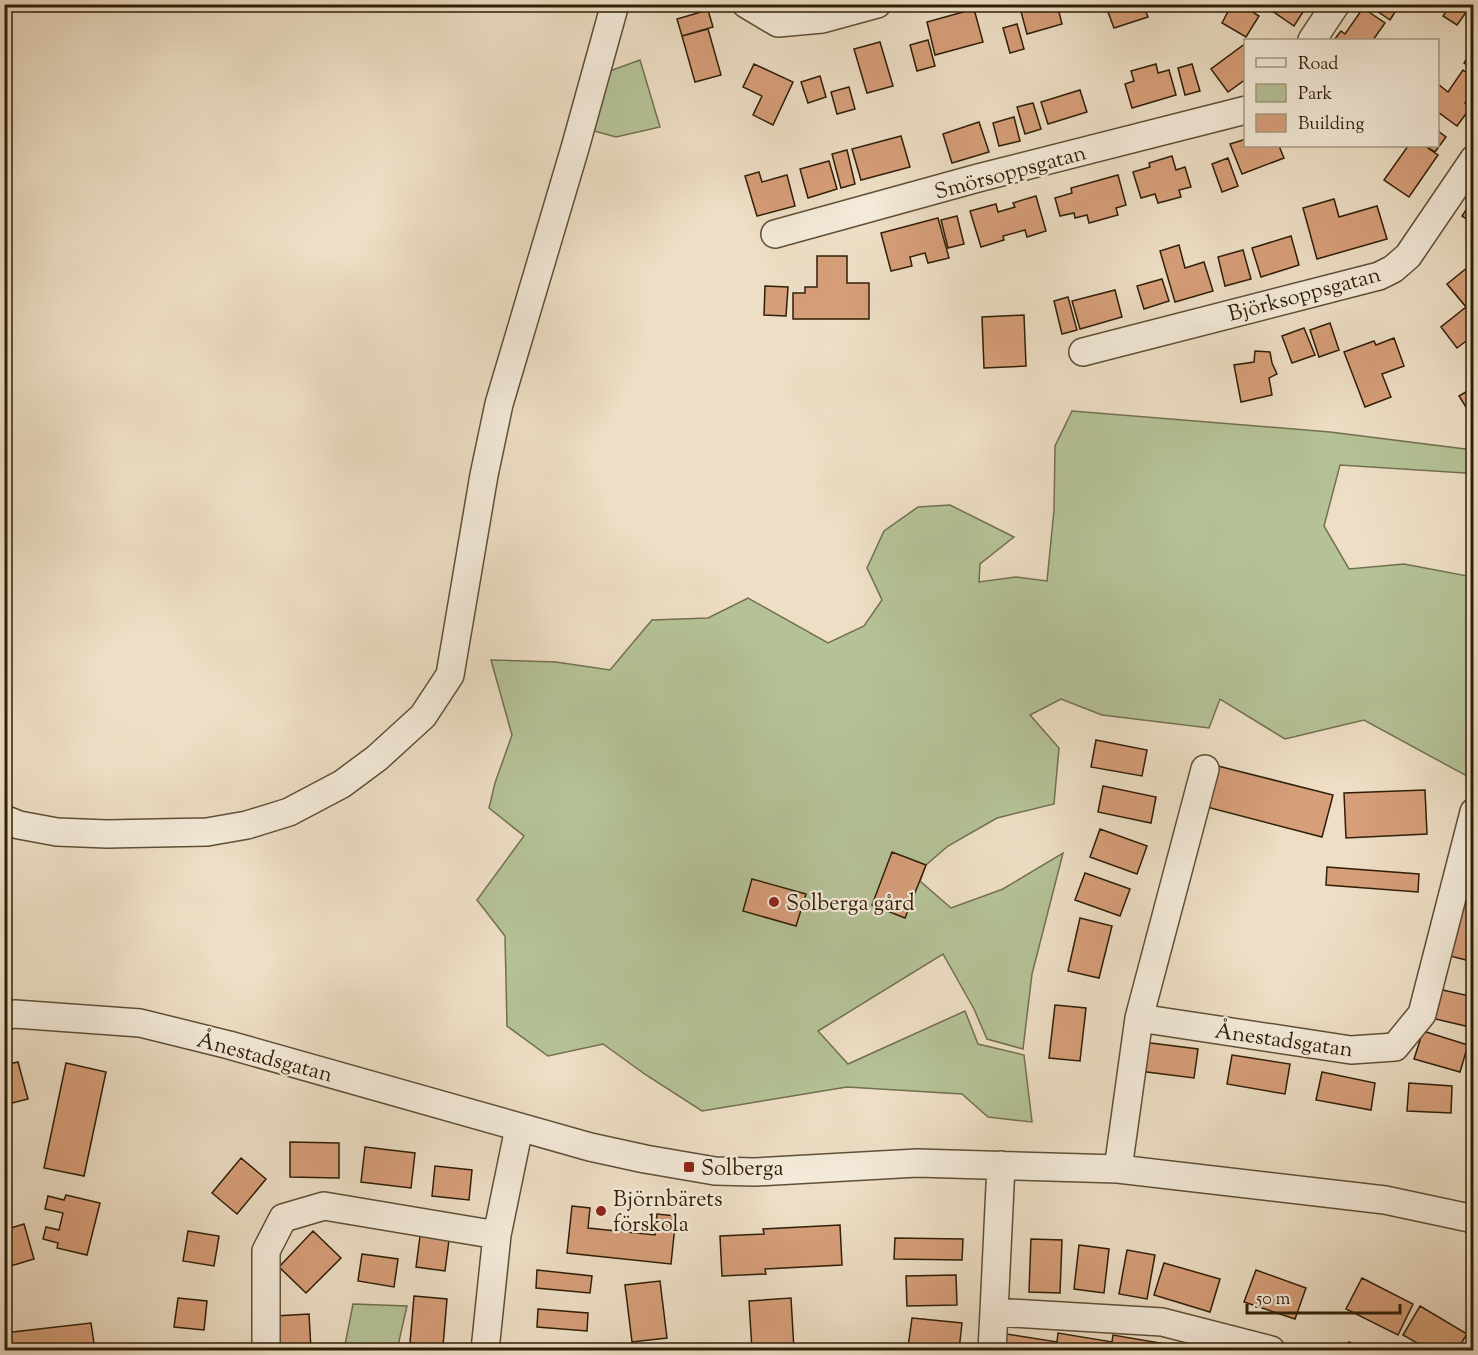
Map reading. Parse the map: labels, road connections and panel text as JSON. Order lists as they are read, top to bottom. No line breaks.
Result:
{"streets":{"street":["Smörsoppsgatan","Björksoppsgatan","Ånestadsgatan"]},"places":{"other":["Solberga gård","Björnbärets förskola"],"transit":["Solberga"]},"legend":["Road","Park","Building"],"scale_bar":"50 m"}
